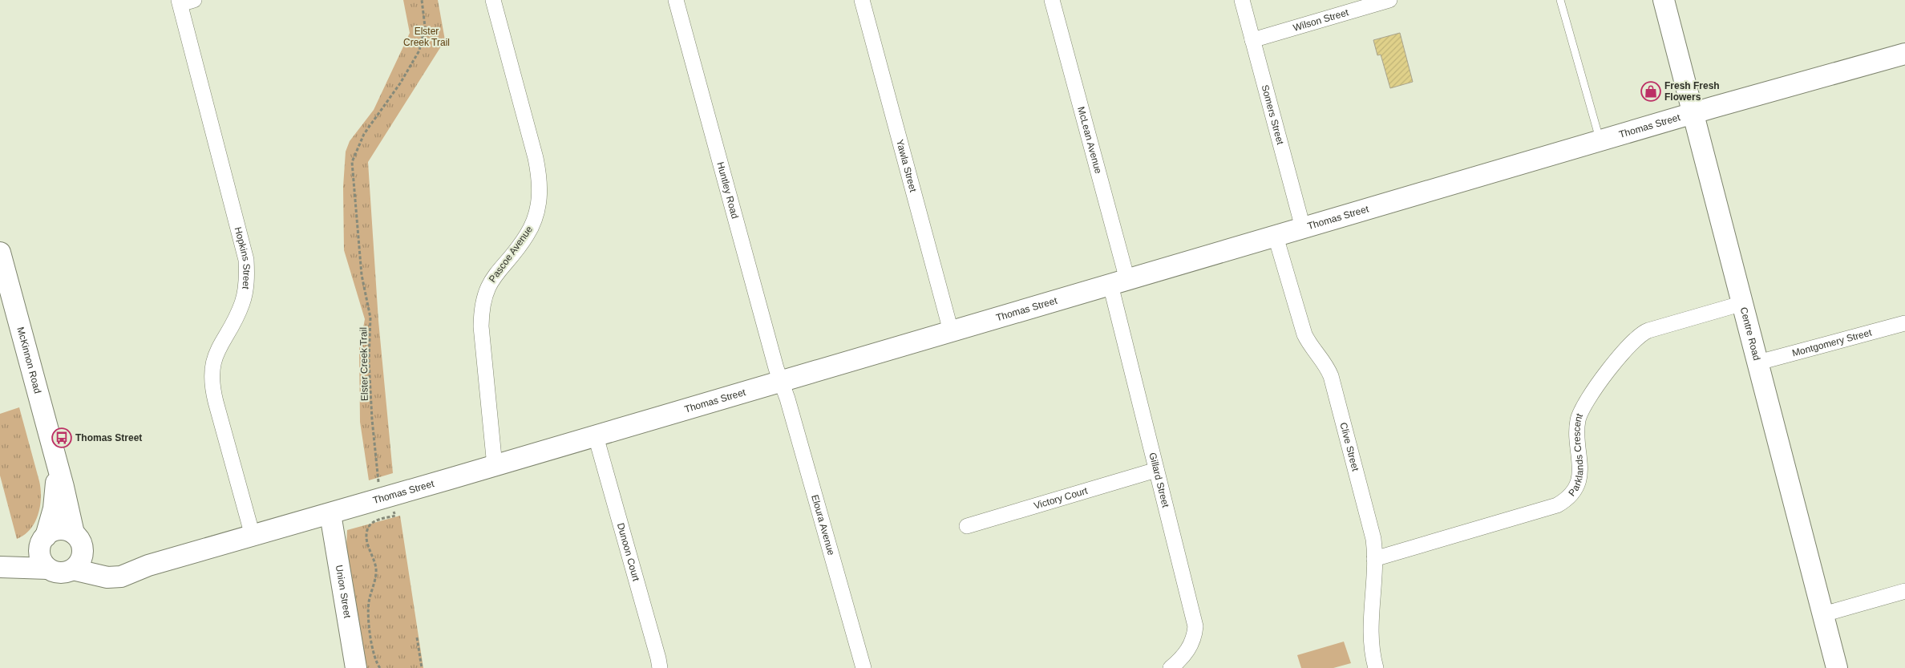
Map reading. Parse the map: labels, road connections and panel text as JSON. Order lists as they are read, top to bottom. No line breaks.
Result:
{"streets":{"street":["Wilson Street","Somers Street","Thomas Street","McLean Avenue","Yawla Street","Huntley Road","Pascoe Avenue","Hopkins Street","Centre Road","Montgomery Street","McKinnon Road","Clive Street","Parklands Crescent","Gillard Street","Victory Court","Eloura Avenue","Dunoon Court","Union Street"],"path":["Elster Creek Trail"]},"crossings":[["Wilson Street","Somers Street"],["Somers Street","Thomas Street"],["Thomas Street","McLean Avenue"],["Thomas Street","Yawla Street"],["Thomas Street","Huntley Road"],["Thomas Street","Pascoe Avenue"],["Thomas Street","Hopkins Street"],["Thomas Street","Centre Road"],["Thomas Street","McKinnon Road"],["Thomas Street","Clive Street"],["Thomas Street","Gillard Street"],["Thomas Street","Eloura Avenue"],["Thomas Street","Dunoon Court"],["Thomas Street","Union Street"],["McLean Avenue","Gillard Street"],["Huntley Road","Eloura Avenue"],["Centre Road","Montgomery Street"],["Centre Road","Parklands Crescent"],["Clive Street","Parklands Crescent"],["Gillard Street","Victory Court"]],"parks":["Elster Creek Trail"],"places":{"shop":["Fresh Fresh Flowers"],"bus stop":["Thomas Street"]}}
